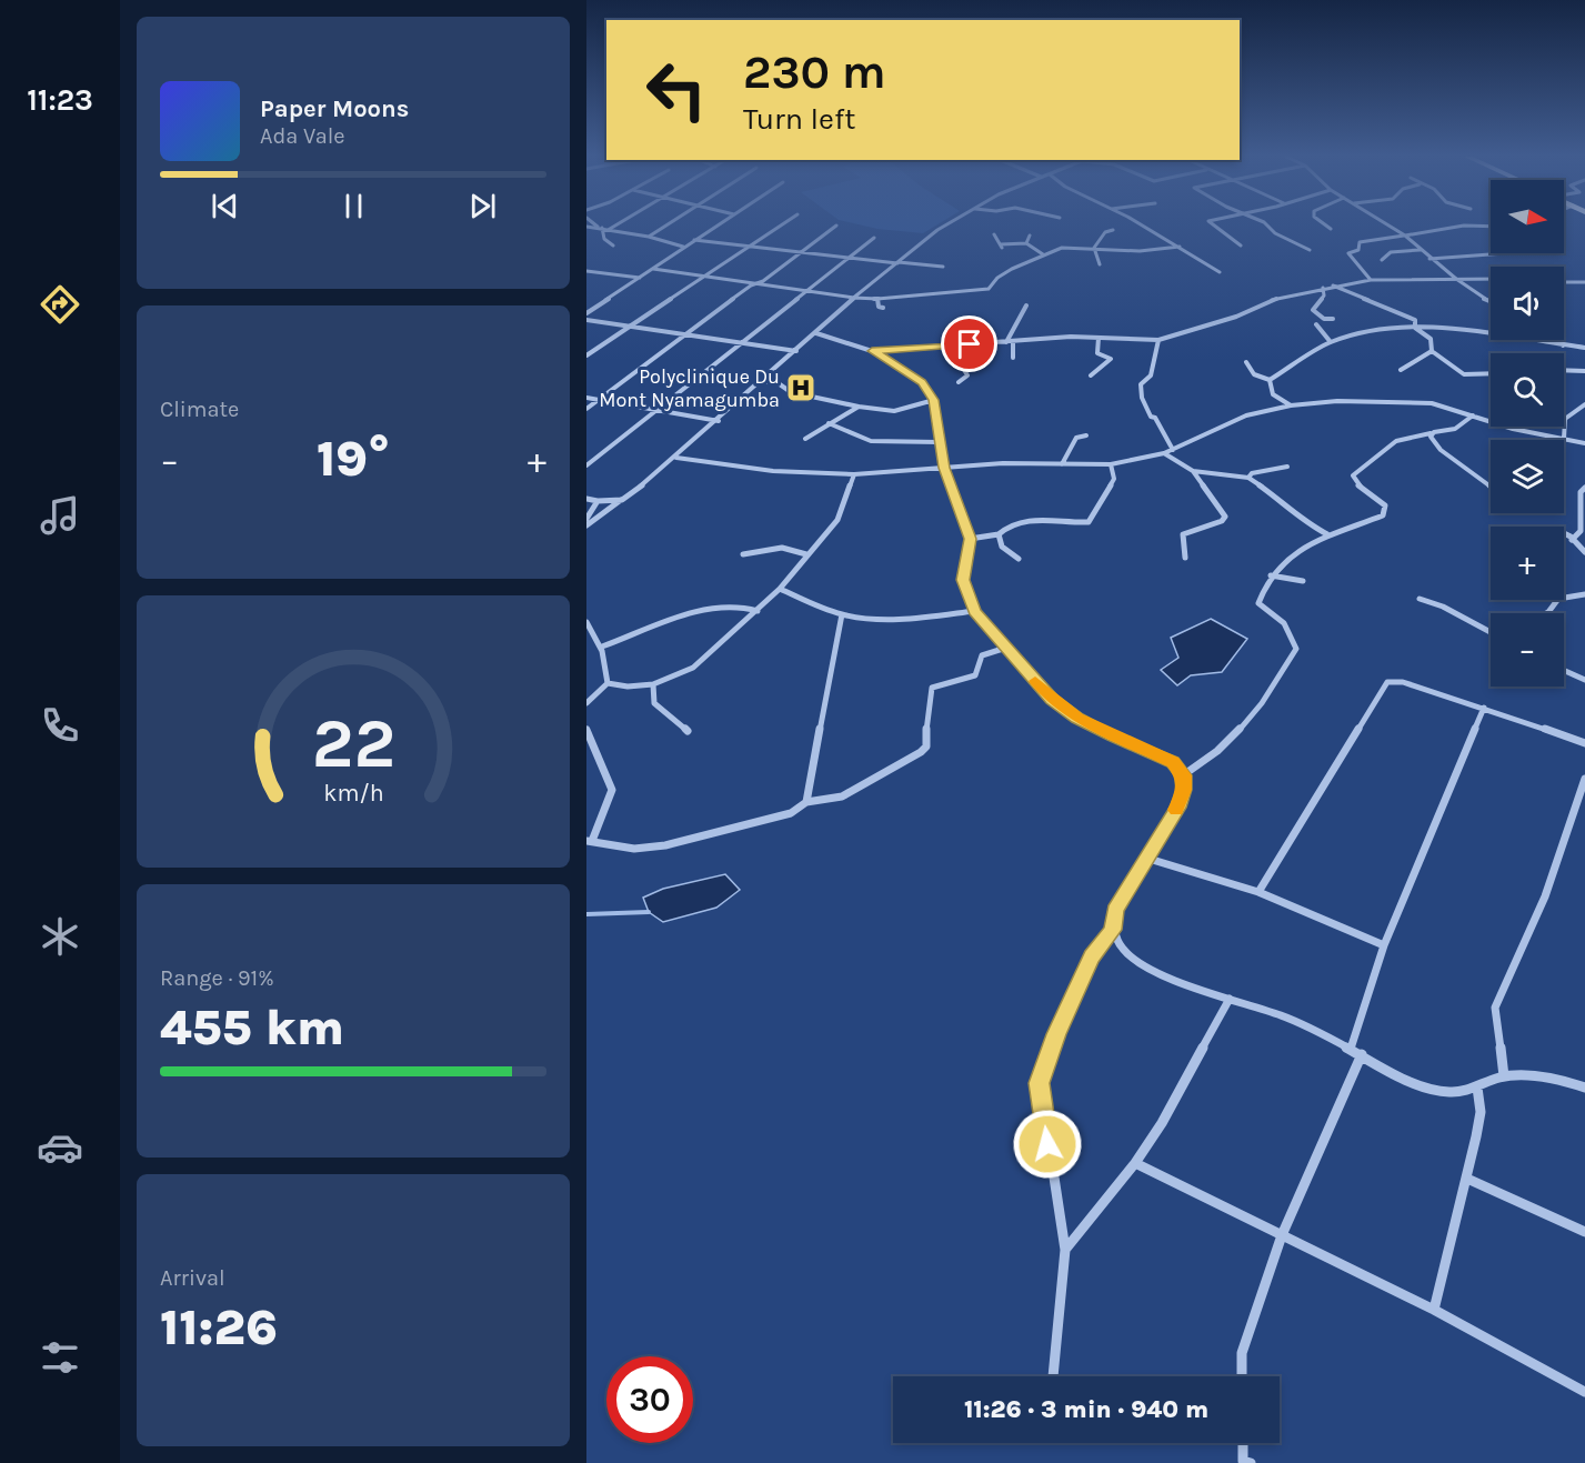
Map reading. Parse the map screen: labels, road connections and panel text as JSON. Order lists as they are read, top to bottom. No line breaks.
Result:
{"places":{"hospital":["Polyclinique Du Mont Nyamagumba"]},"north":"right","page":{"tabs":"11:23","turn":["230 m","Turn left"],"song":["Paper Moons","Ada Vale"],"map_buttons":["+","−"],"tile":["Climate",["Range · 91%","455 km"],["Arrival","11:26"]],"heat":["−","19°","+"],"limit":"30","trip":"11:26 · 3 min · 940 m","gauge":["22","km/h"]}}
